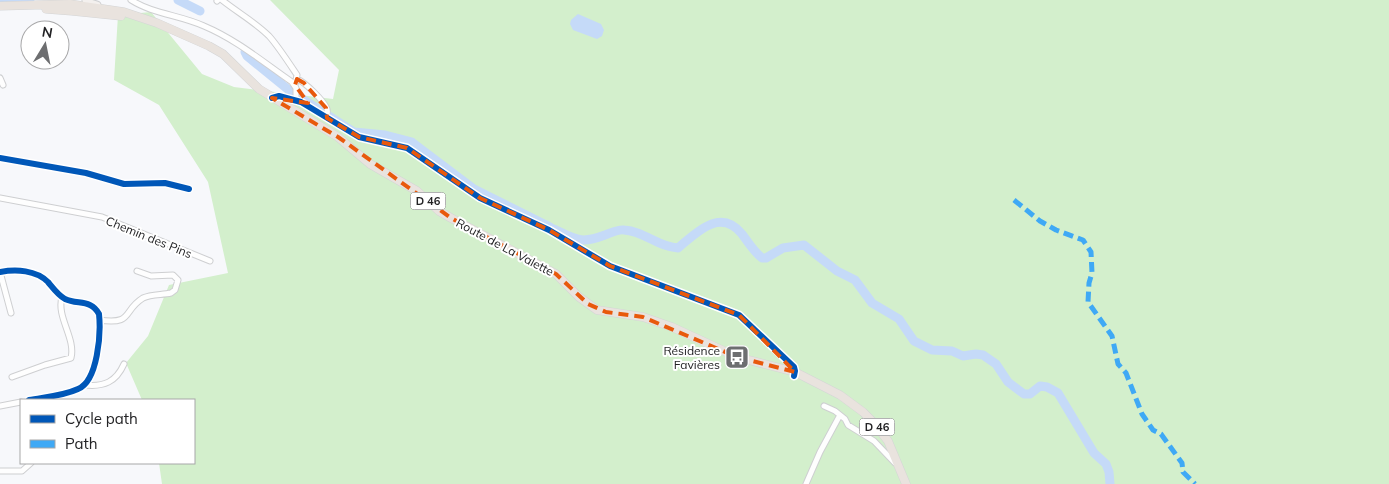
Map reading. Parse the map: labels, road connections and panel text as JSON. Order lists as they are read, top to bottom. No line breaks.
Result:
{"streets":{"main road":["D 46","Route de La Valette"],"street":["Chemin des Pins"]},"crossings":[["D 46","Route de La Valette"]],"places":{"bus stop":["Résidence Favières"]},"legend":["Cycle path","Path"],"north":"top"}
